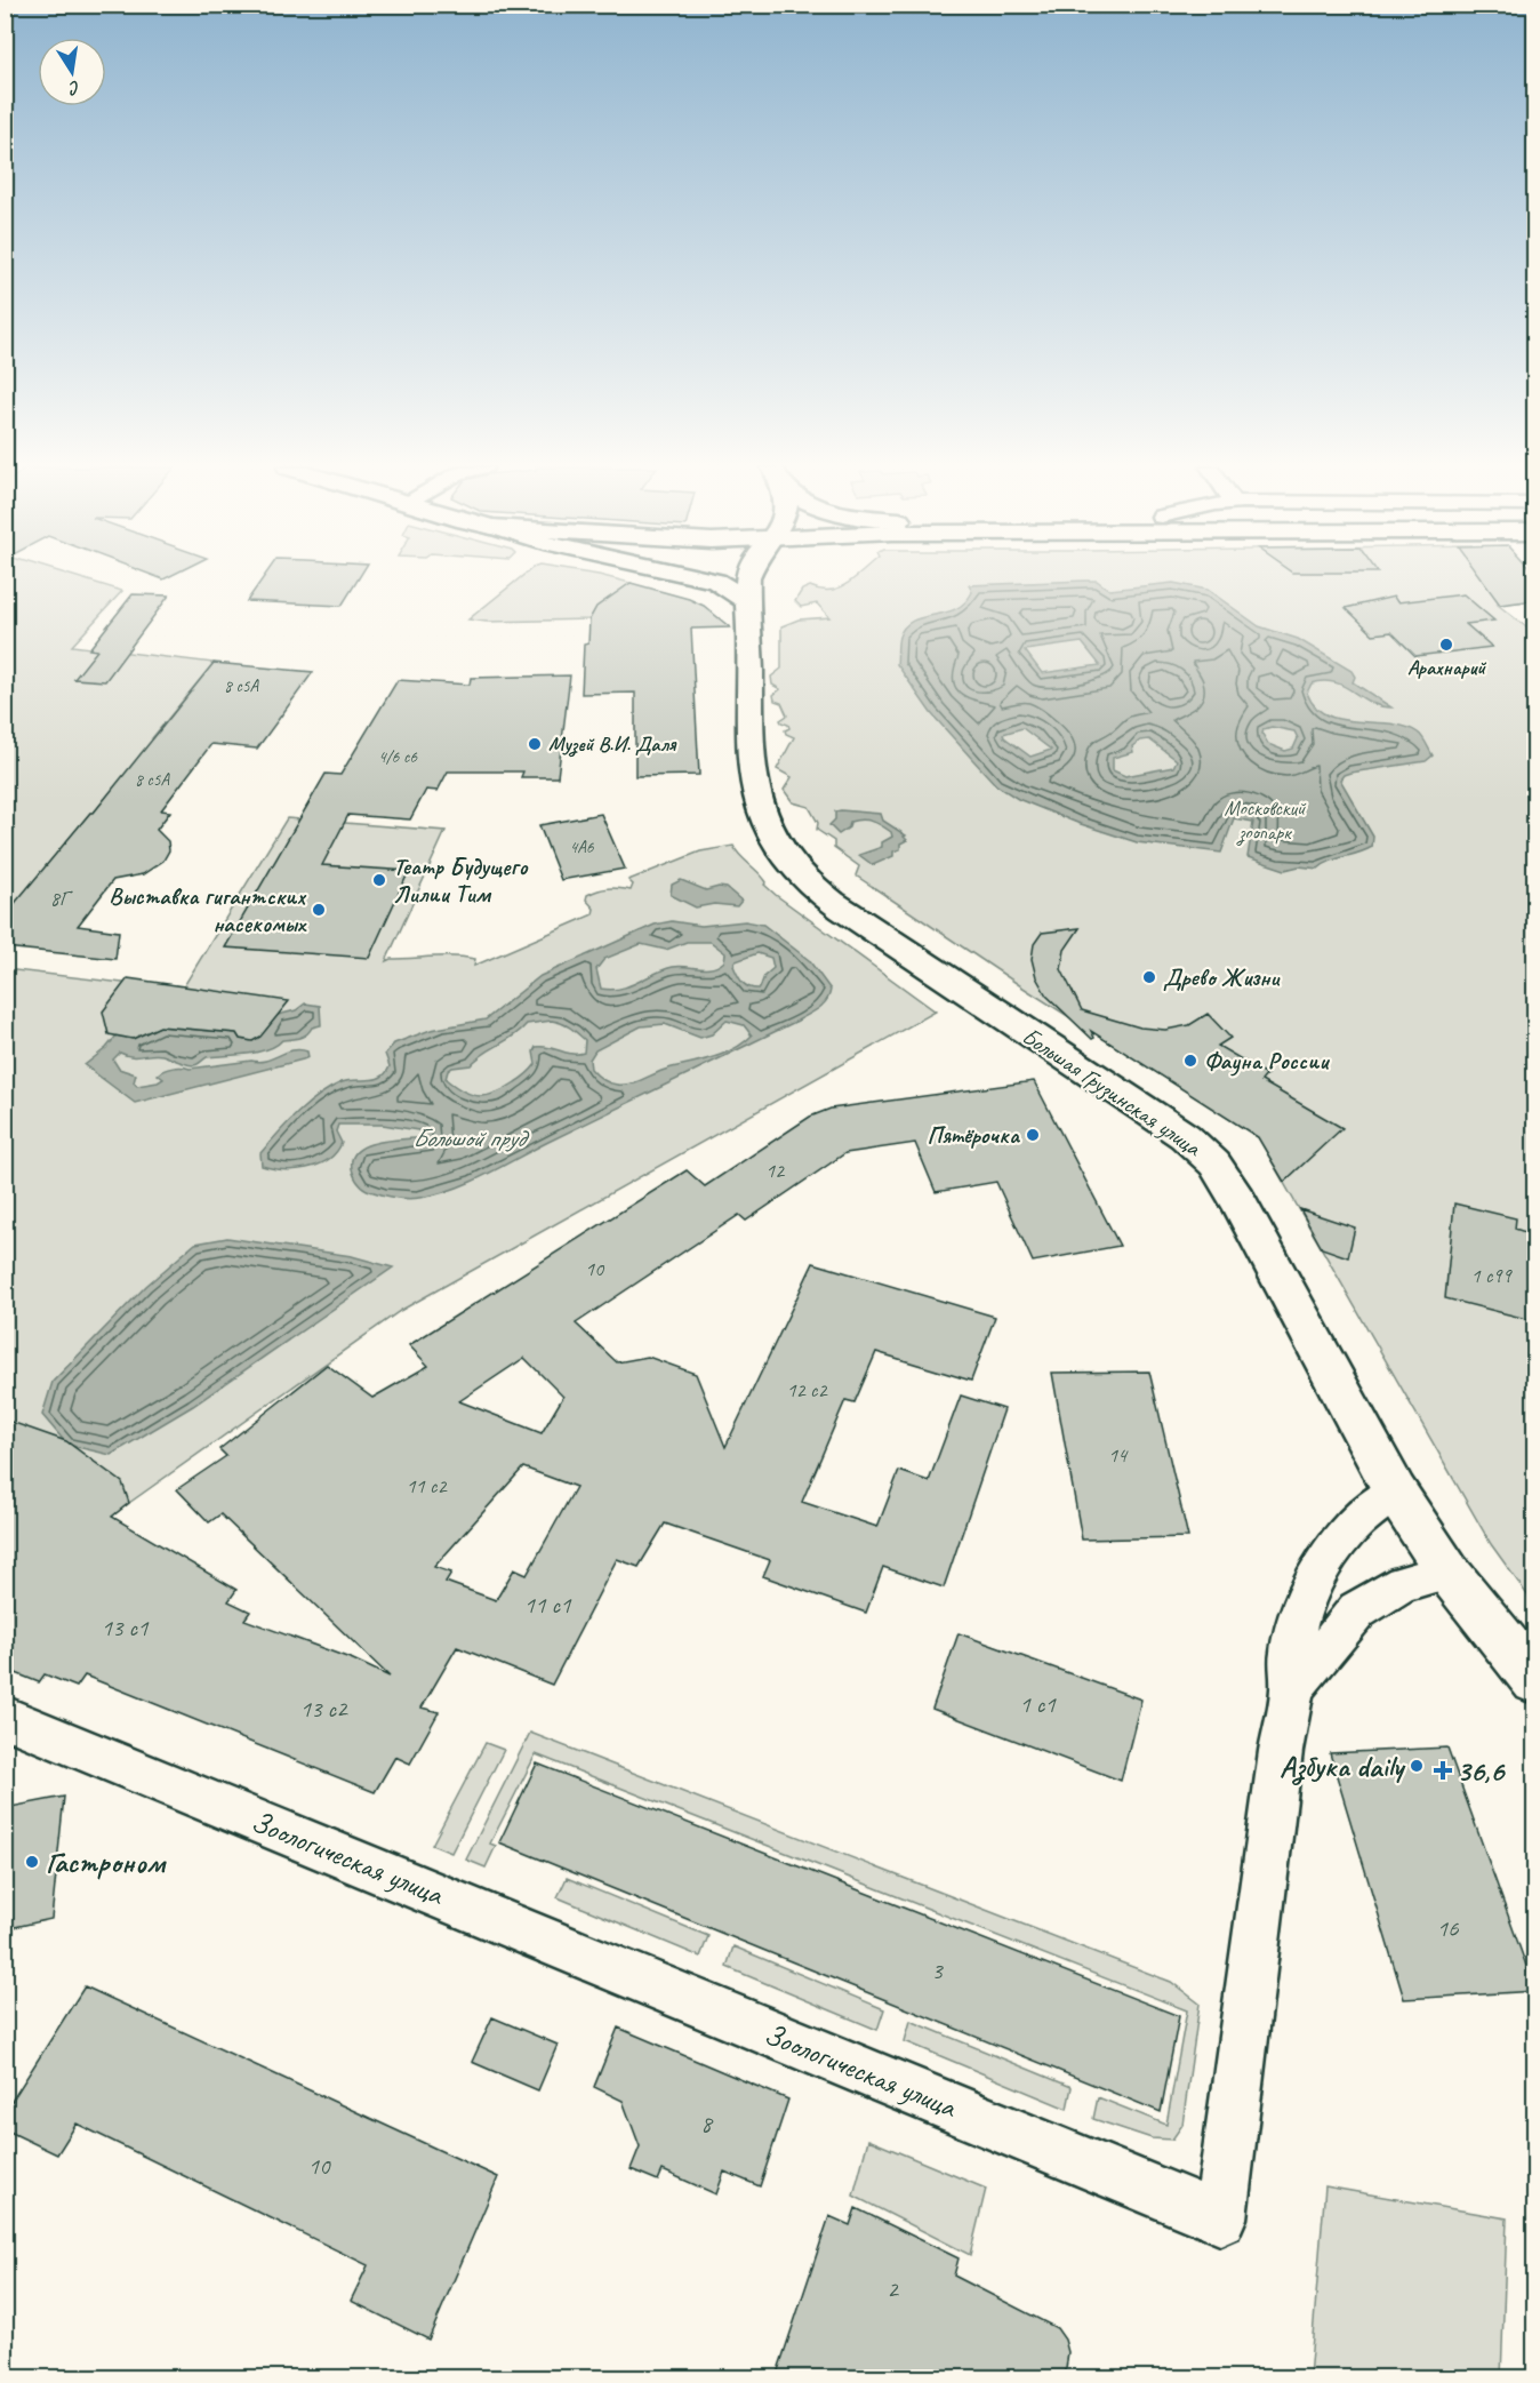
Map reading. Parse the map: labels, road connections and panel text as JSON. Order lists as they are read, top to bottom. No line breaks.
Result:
{"streets":{"main road":["Большая Грузинская улица"],"street":["Зоологическая улица"]},"crossings":[["Большая Грузинская улица","Зоологическая улица"]],"water":["Большой пруд"],"parks":["Московский зоопарк"],"places":{"other":["Арахнарий","Музей В.И. Даля","Театр Будущего Лилии Тим","Выставка гигантских насекомых","Древо Жизни","Фауна России","Пятёрочка","Азбука daily","Гастроном"],"health":["36,6"]},"house_numbers":["8 с5А","4/6 с6","8 с5А","4А6","8Г","12","10","1 с99","12 с2","14","11 с2","11 с1","13 с1","1 с1","13 с2","16","3","8","10","2"],"north":"bottom"}
